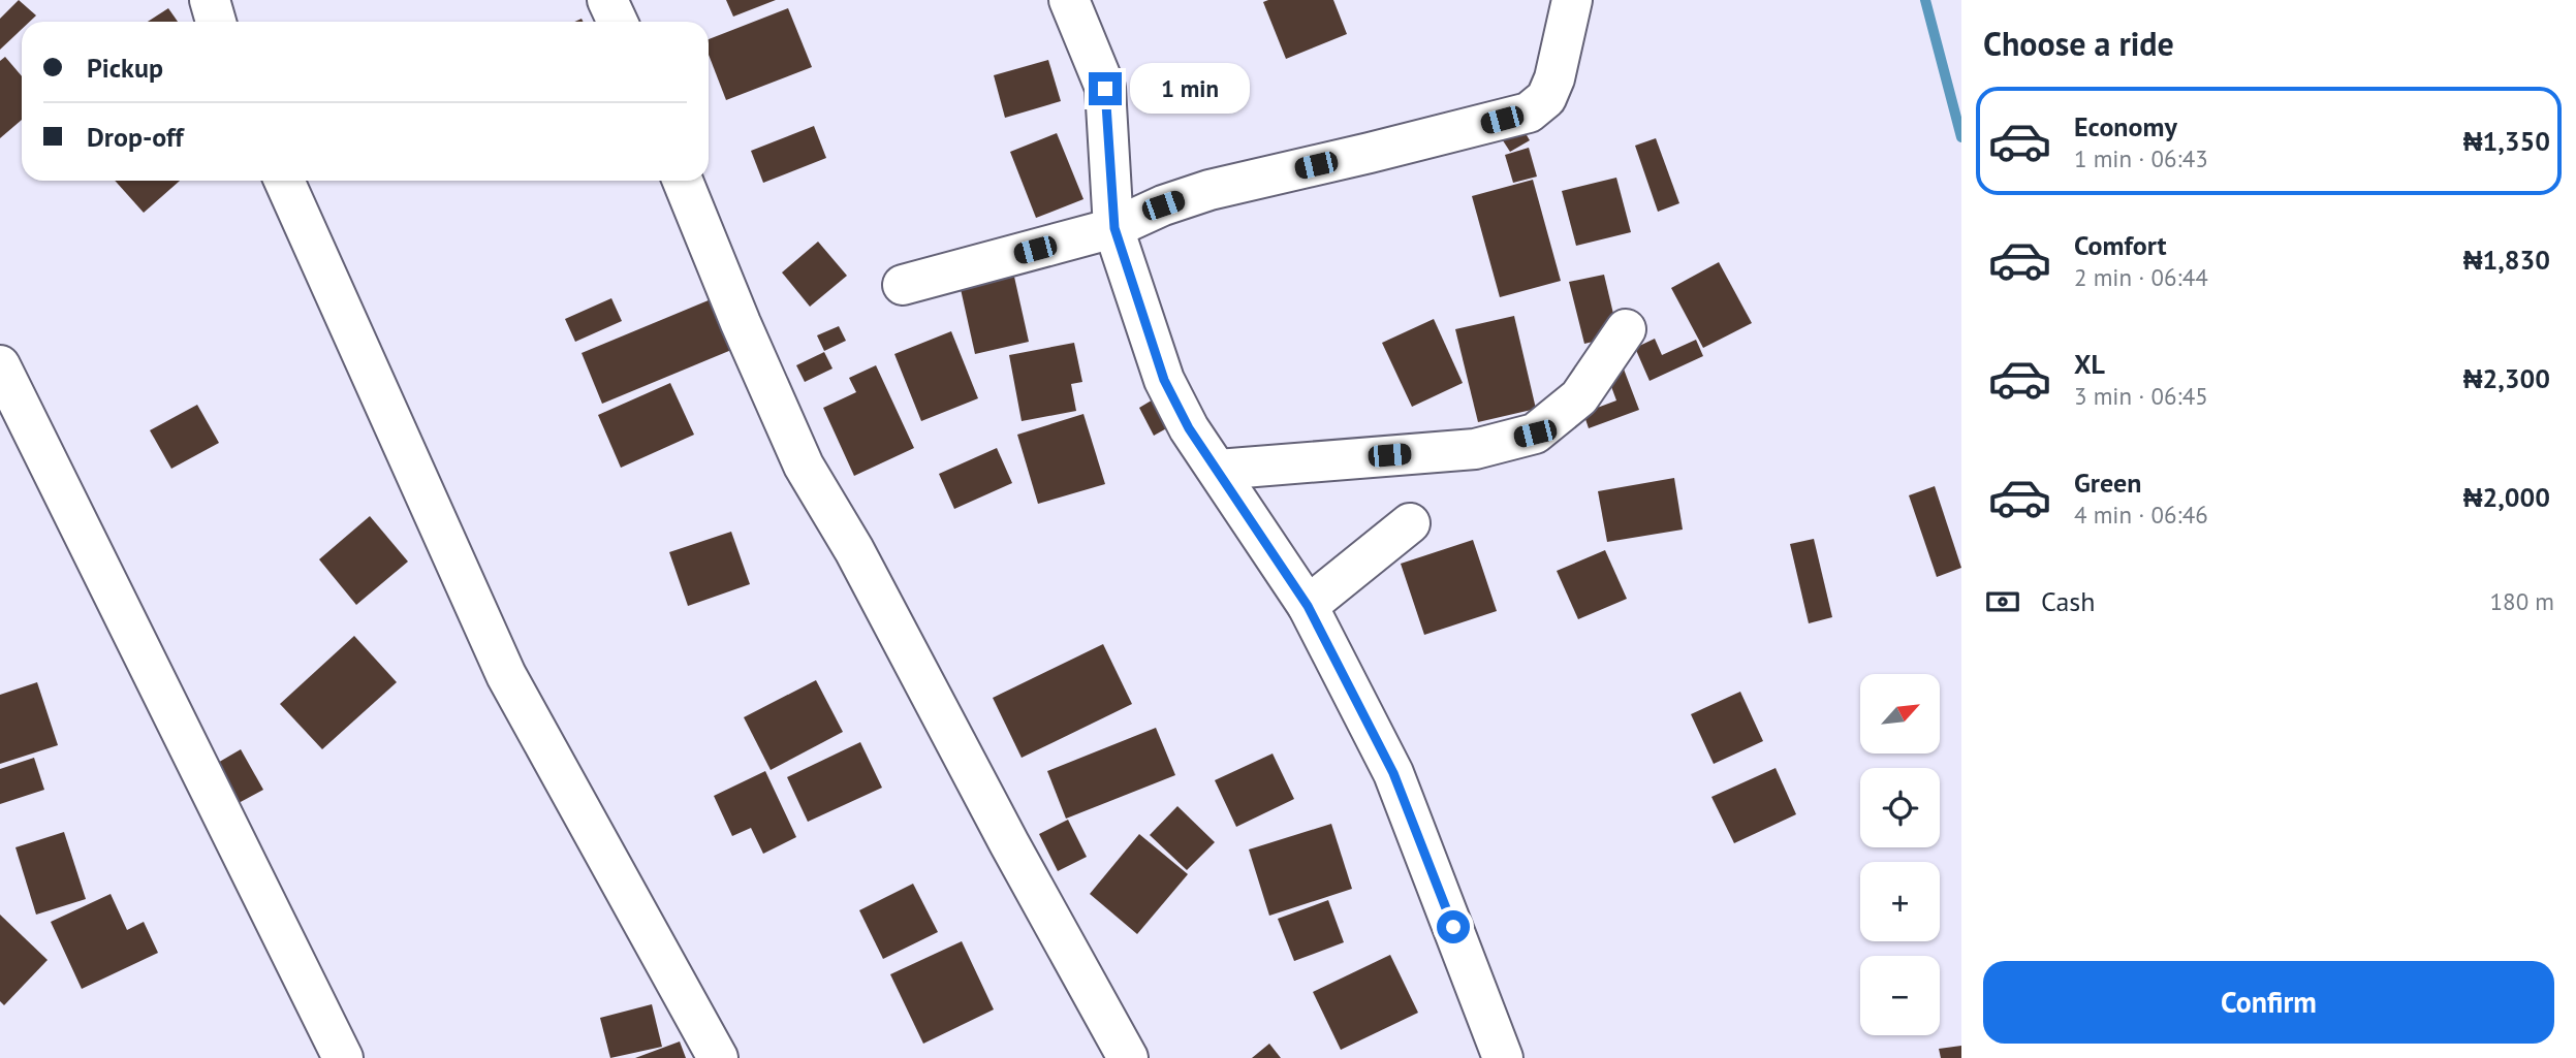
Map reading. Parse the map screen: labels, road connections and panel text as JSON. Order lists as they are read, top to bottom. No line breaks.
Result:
{"north":"top right","page":{"heading":"Choose a ride","banner":["Pickup","Drop-off"],"bubble":"1 min","list":[{"name":"Economy","note":"1 min · 06:43","value":"₦1,350"},{"name":"Comfort","note":"2 min · 06:44","value":"₦1,830"},{"name":"XL","note":"3 min · 06:45","value":"₦2,300"},{"name":"Green","note":"4 min · 06:46","value":"₦2,000"}],"pay":["Cash","180 m"],"map_buttons":["+","−"],"buttons":"Confirm"}}
